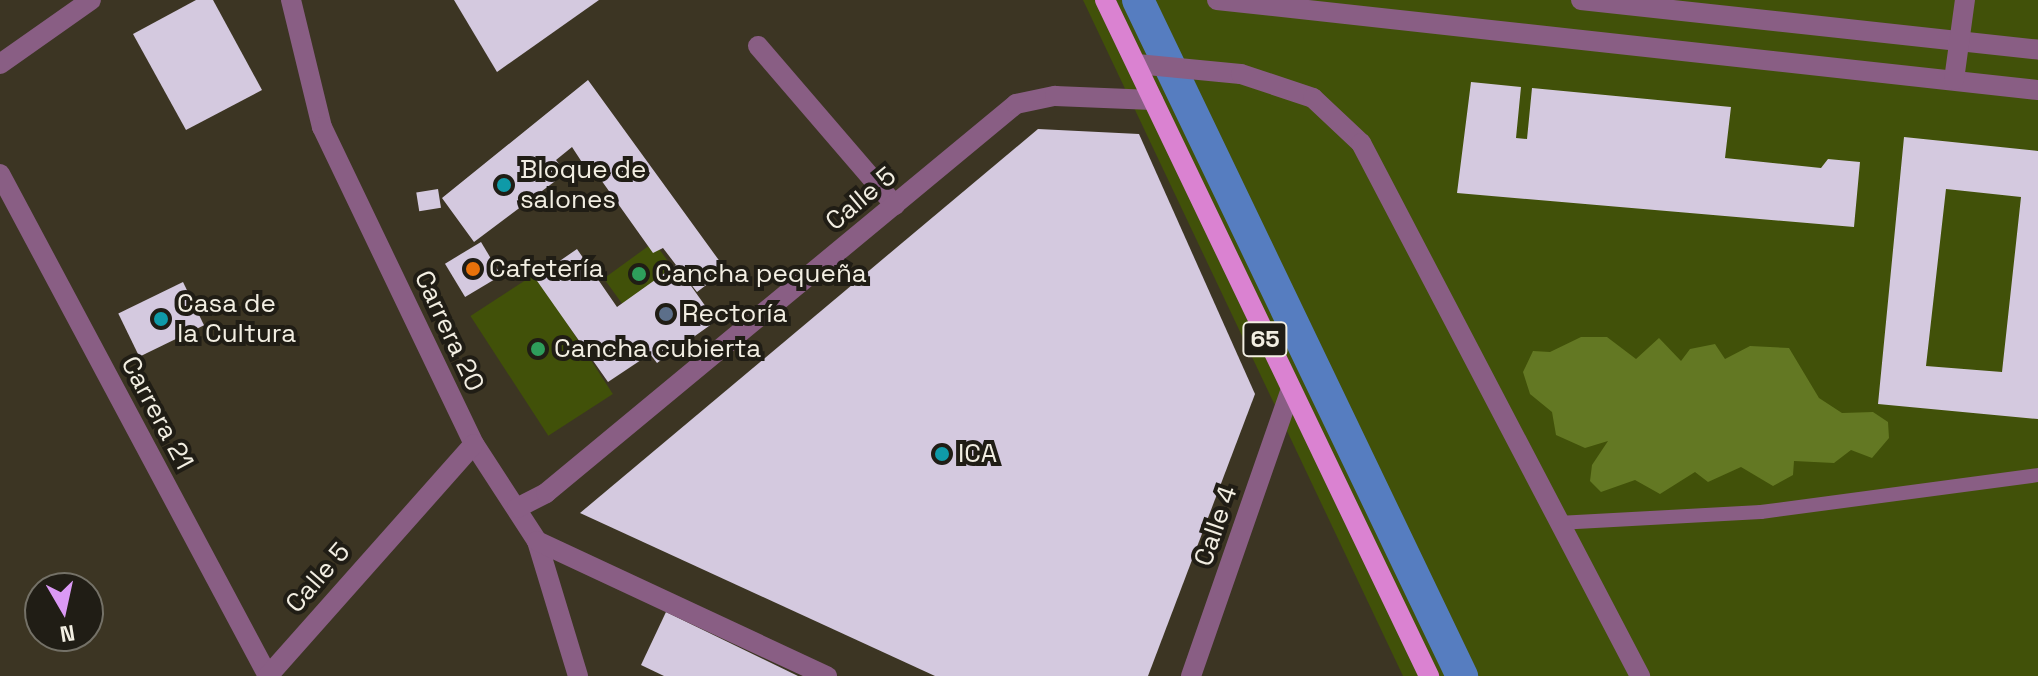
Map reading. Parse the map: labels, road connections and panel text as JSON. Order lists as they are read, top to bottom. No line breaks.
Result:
{"streets":{"main road":["65"],"street":["Calle 5","Carrera 20","Carrera 21","Calle 4"]},"crossings":[["Calle 5","Carrera 20"],["Calle 5","65"],["Calle 5","Carrera 21"],["65","Calle 4"]],"places":["Bloque de salones","Cafetería","Cancha pequeña","Rectoría","Casa de la Cultura","Cancha cubierta","ICA"],"north":"bottom"}
